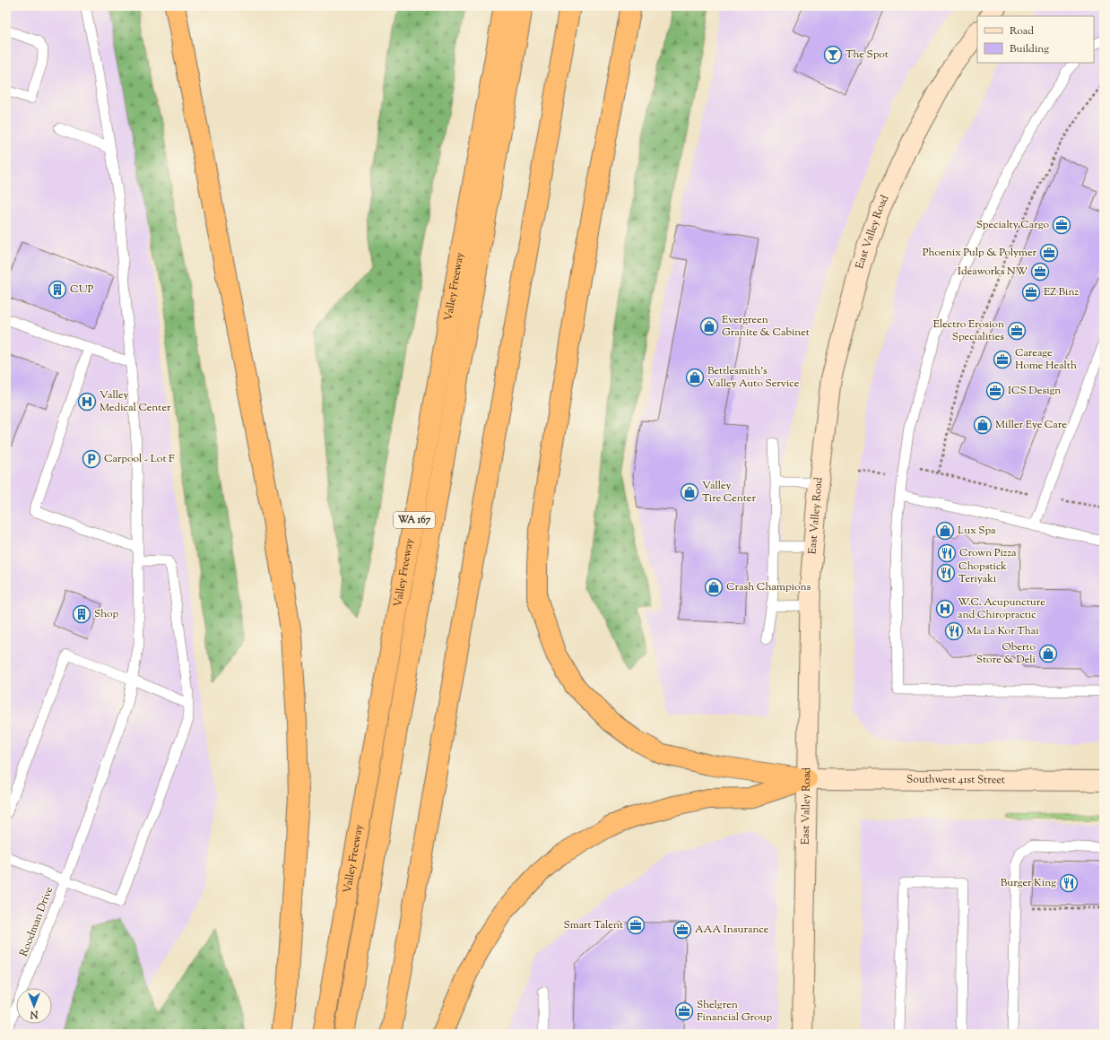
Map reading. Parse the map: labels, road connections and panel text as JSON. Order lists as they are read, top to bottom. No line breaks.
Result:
{"streets":{"highway":["Valley Freeway","WA 167"],"main road":["East Valley Road","Southwest 41st Street"],"lane":["Roodman Drive"]},"crossings":[["East Valley Road","Southwest 41st Street"]],"places":{"bar":["The Spot"],"office":["Specialty Cargo","Phoenix Pulp & Polymer","Ideaworks NW","EZ Binz","Electro Erosion Specialities","Careage Home Health","ICS Design","Smart Talent","AAA Insurance","Shelgren Financial Group"],"building":["CUP","Shop"],"shop":["Evergreen Granite & Cabinet","Bettlesmith's Valley Auto Service","Miller Eye Care","Valley Tire Center","Lux Spa","Crash Champions","Oberto Store & Deli"],"hospital":["Valley Medical Center","W.C. Acupuncture and Chiropractic"],"parking":["Carpool - Lot F"],"restaurant":["Crown Pizza","Chopstick Teriyaki","Ma La Kor Thai","Burger King"]},"legend":["Road","Building"],"north":"bottom"}
